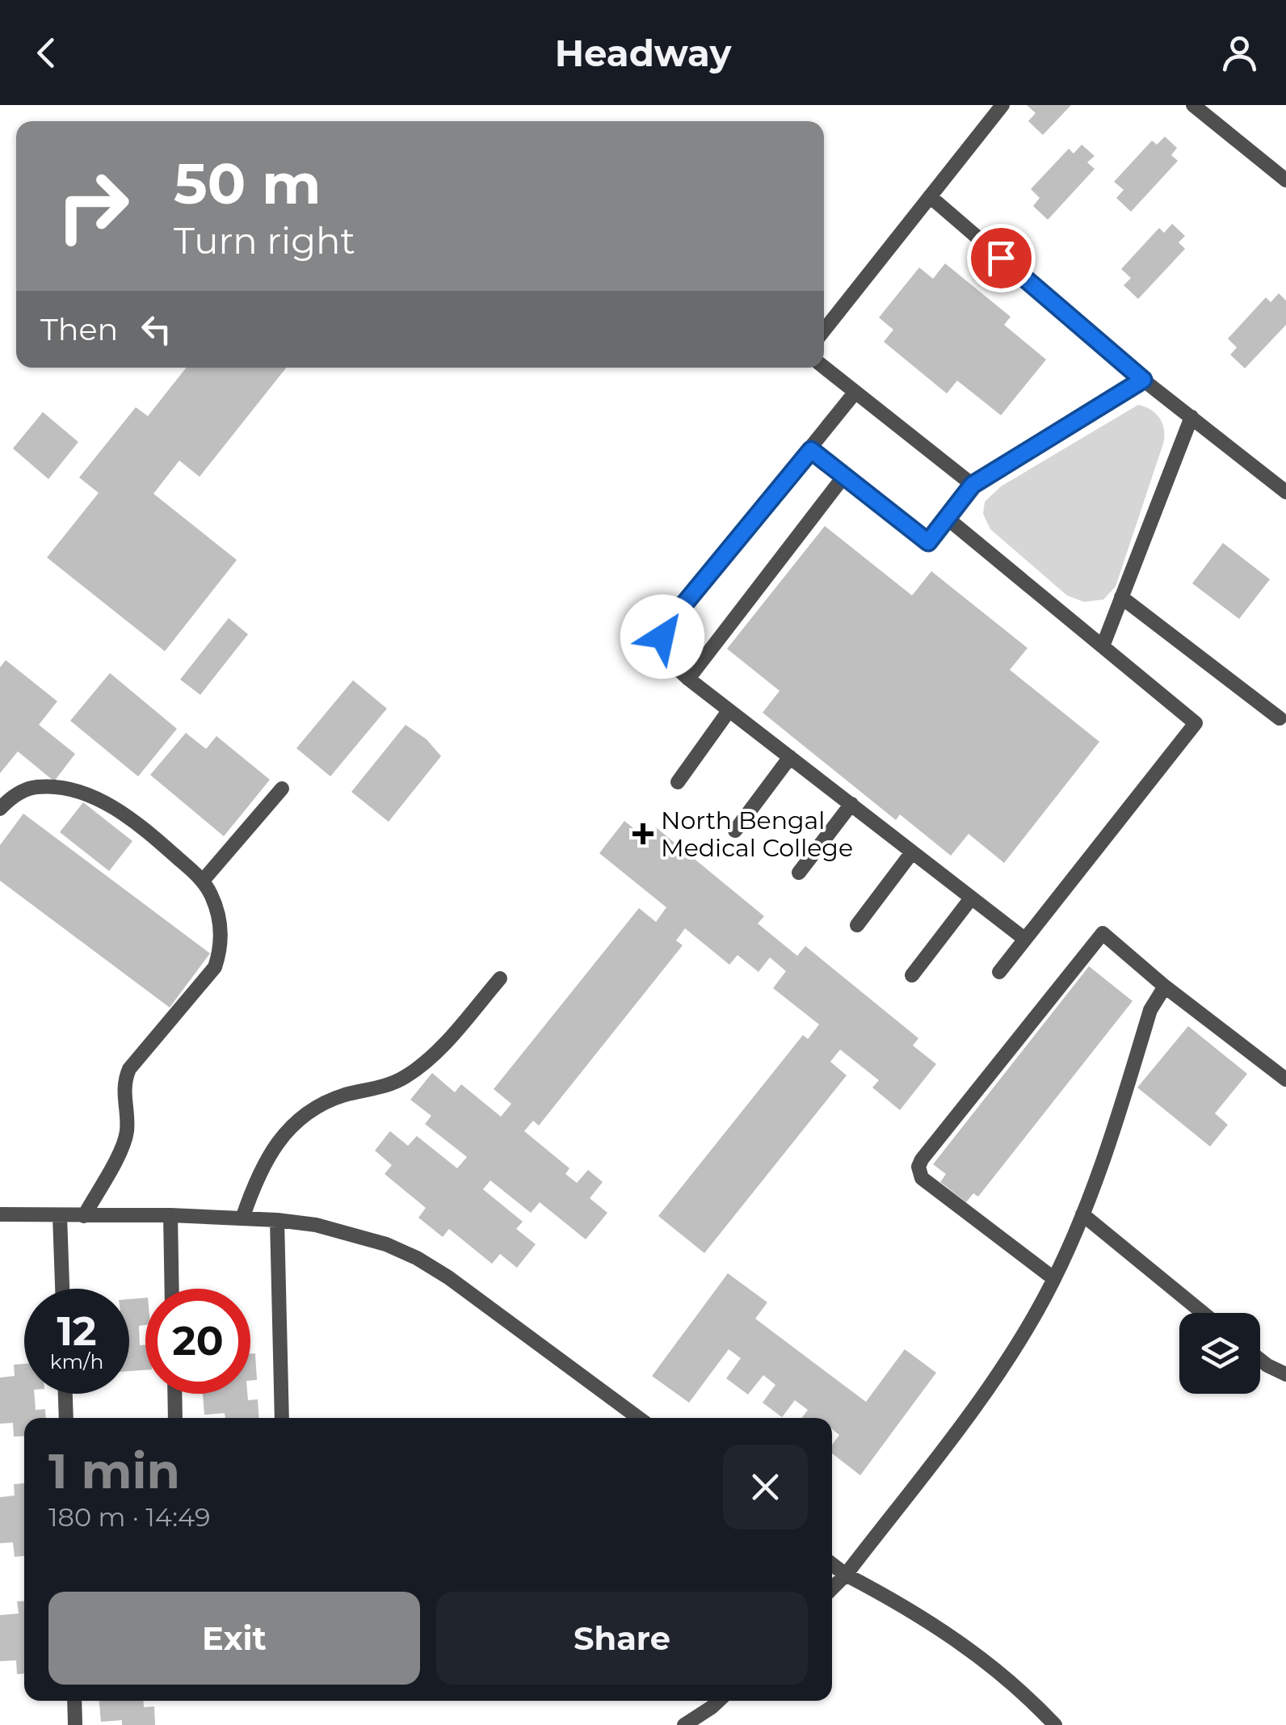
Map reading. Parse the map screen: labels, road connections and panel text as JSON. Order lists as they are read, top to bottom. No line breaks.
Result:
{"places":{"health":["North Bengal Medical College"]},"page":{"header":"Headway","turn":["50 m","Turn right"],"then":"Then","speed":"12 km/h","limit":"20","heading":["1 min","180 m · 14:49"],"buttons":["Exit","Share"]}}
